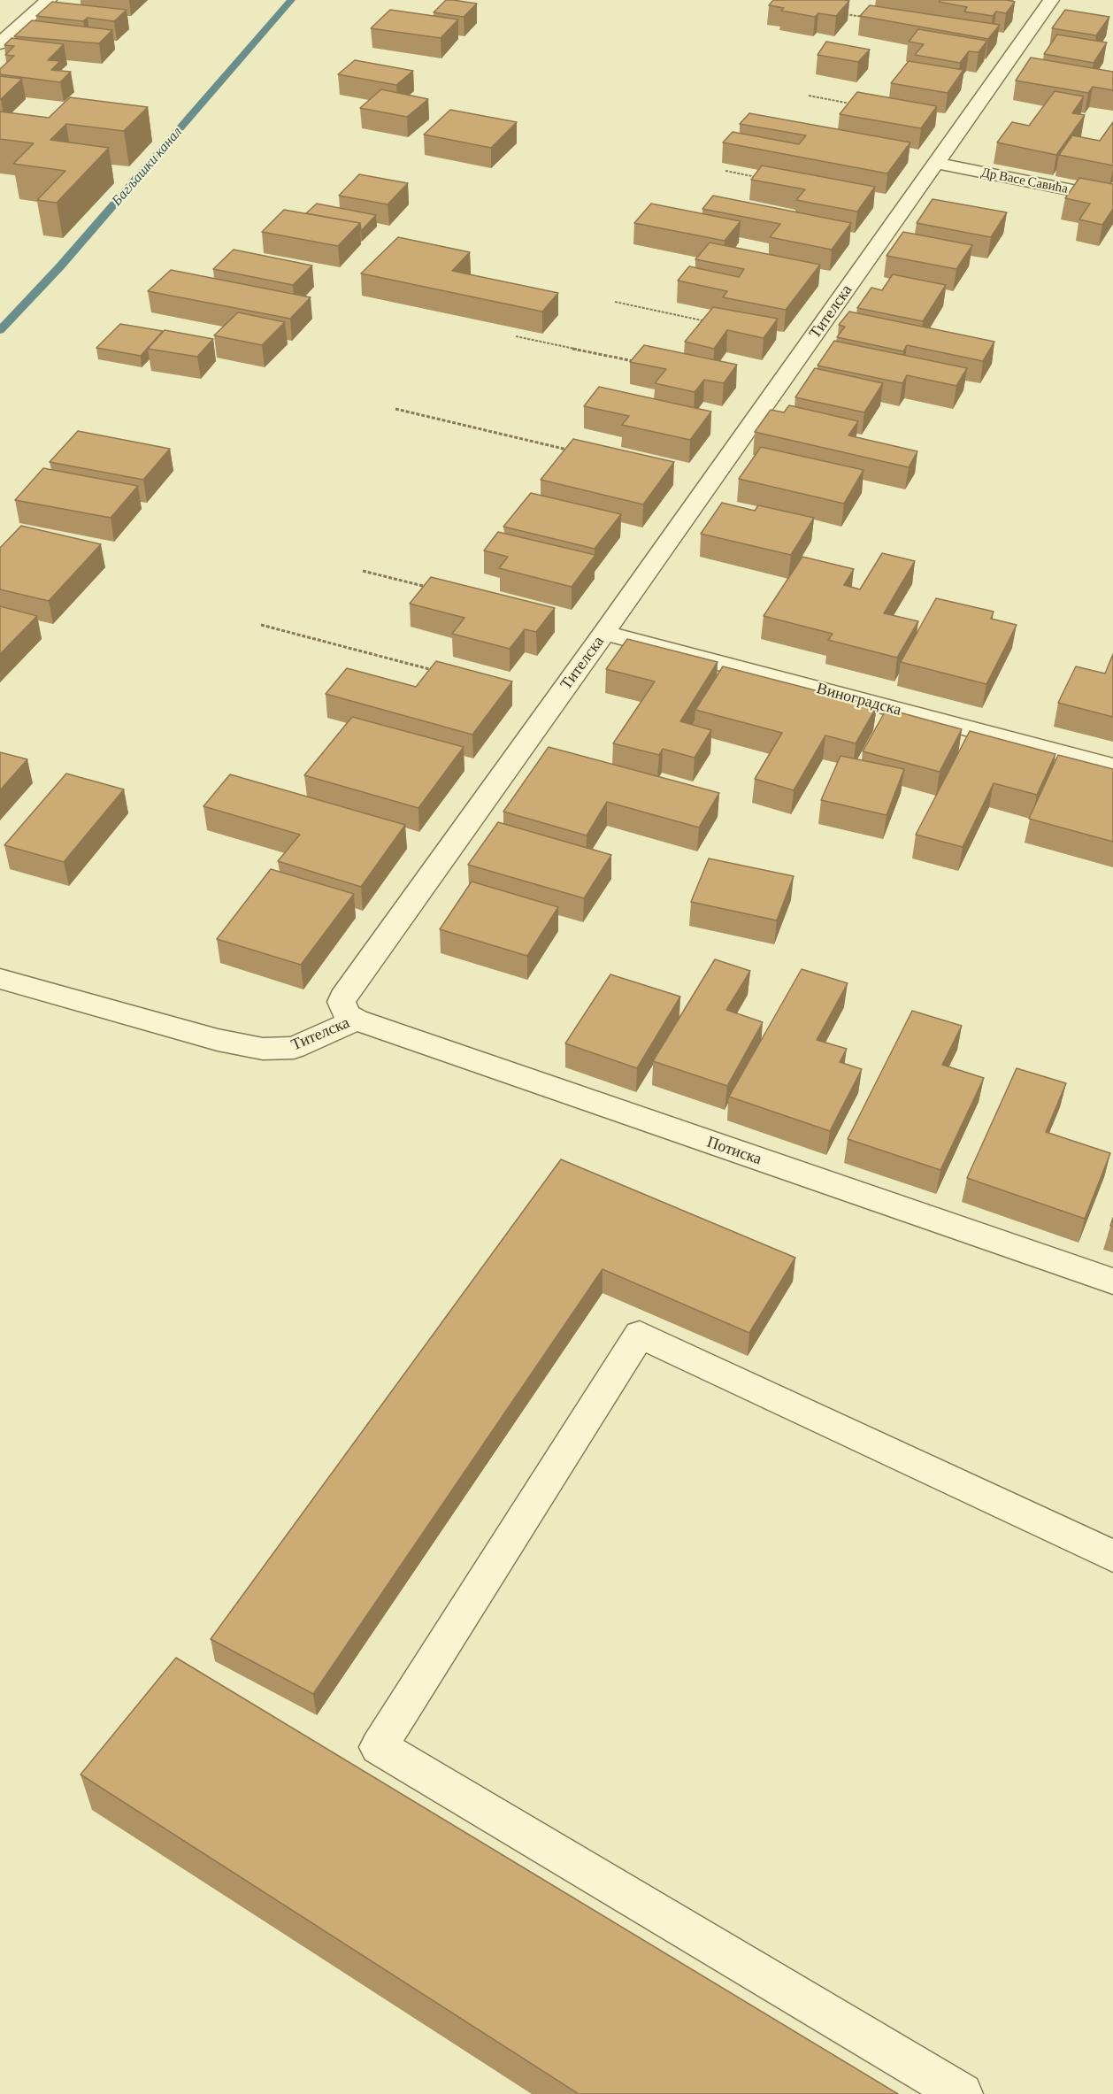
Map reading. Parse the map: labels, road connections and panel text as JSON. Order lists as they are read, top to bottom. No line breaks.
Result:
{"streets":{"street":["Др Васе Савића","Тителска","Виноградска","Потиска"]},"crossings":[["Др Васе Савића","Тителска"],["Тителска","Виноградска"],["Тителска","Потиска"]],"water":["Багљашки канал"]}
